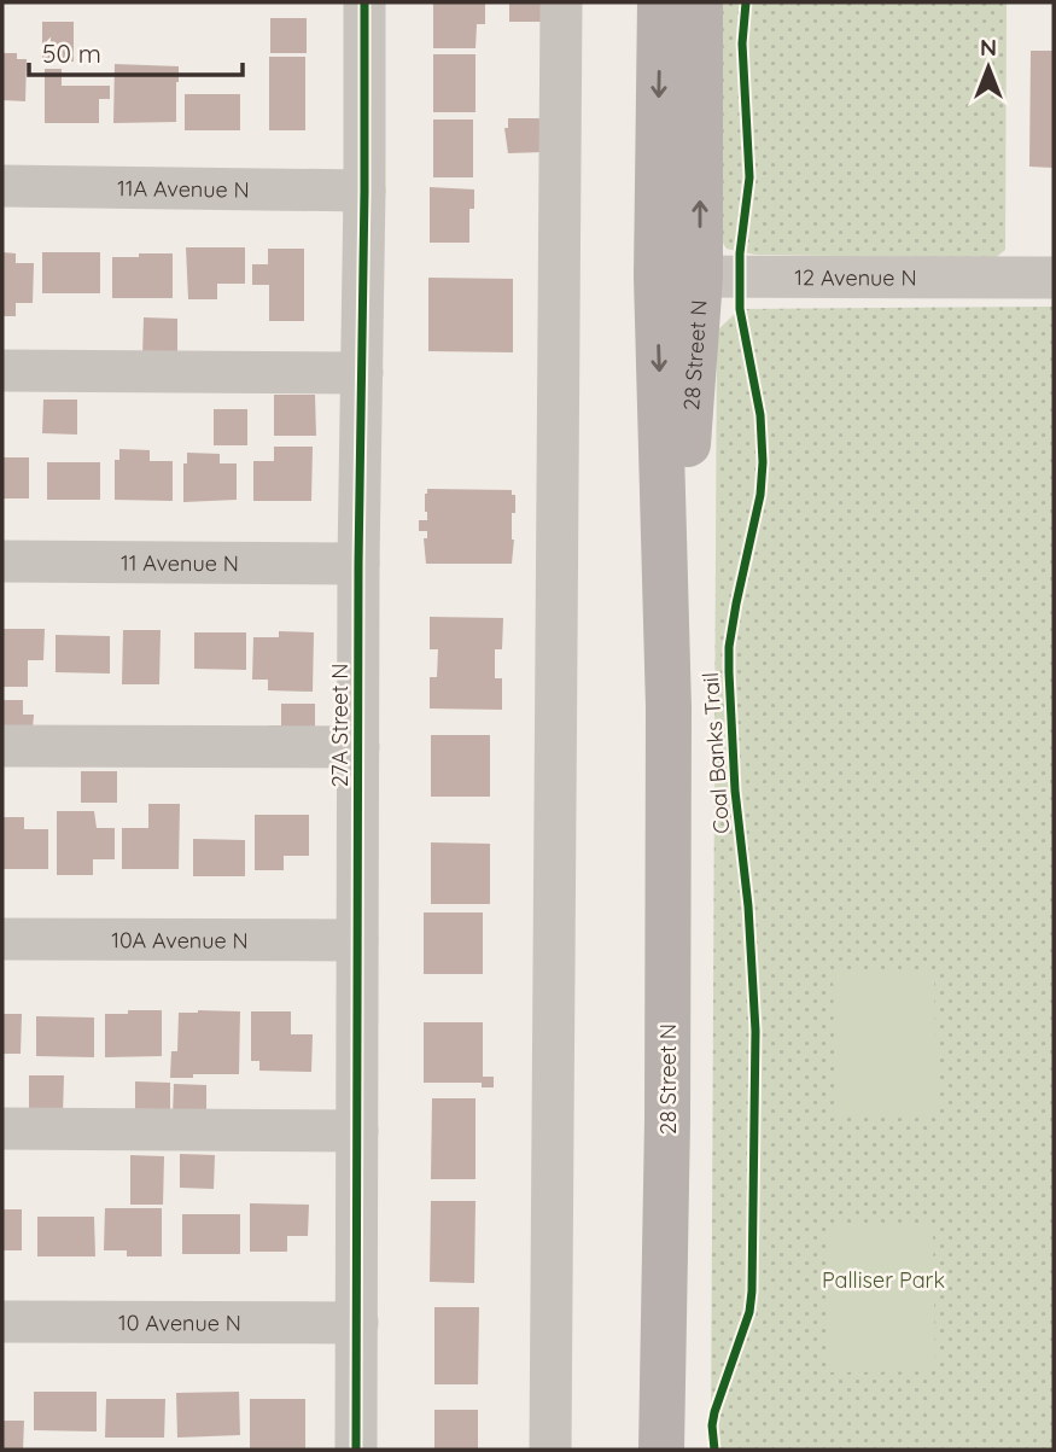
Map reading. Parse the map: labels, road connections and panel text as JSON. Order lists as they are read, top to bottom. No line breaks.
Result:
{"streets":{"main road":["28 Street N"],"street":["11A Avenue N","12 Avenue N","11 Avenue N","27A Street N","10A Avenue N","10 Avenue N"],"cycle path":["Coal Banks Trail"]},"crossings":[["11A Avenue N","27A Street N"],["12 Avenue N","28 Street N"],["11 Avenue N","27A Street N"],["27A Street N","10A Avenue N"],["27A Street N","10 Avenue N"]],"parks":["Palliser Park"],"scale_bar":"50 m","north":"top"}
